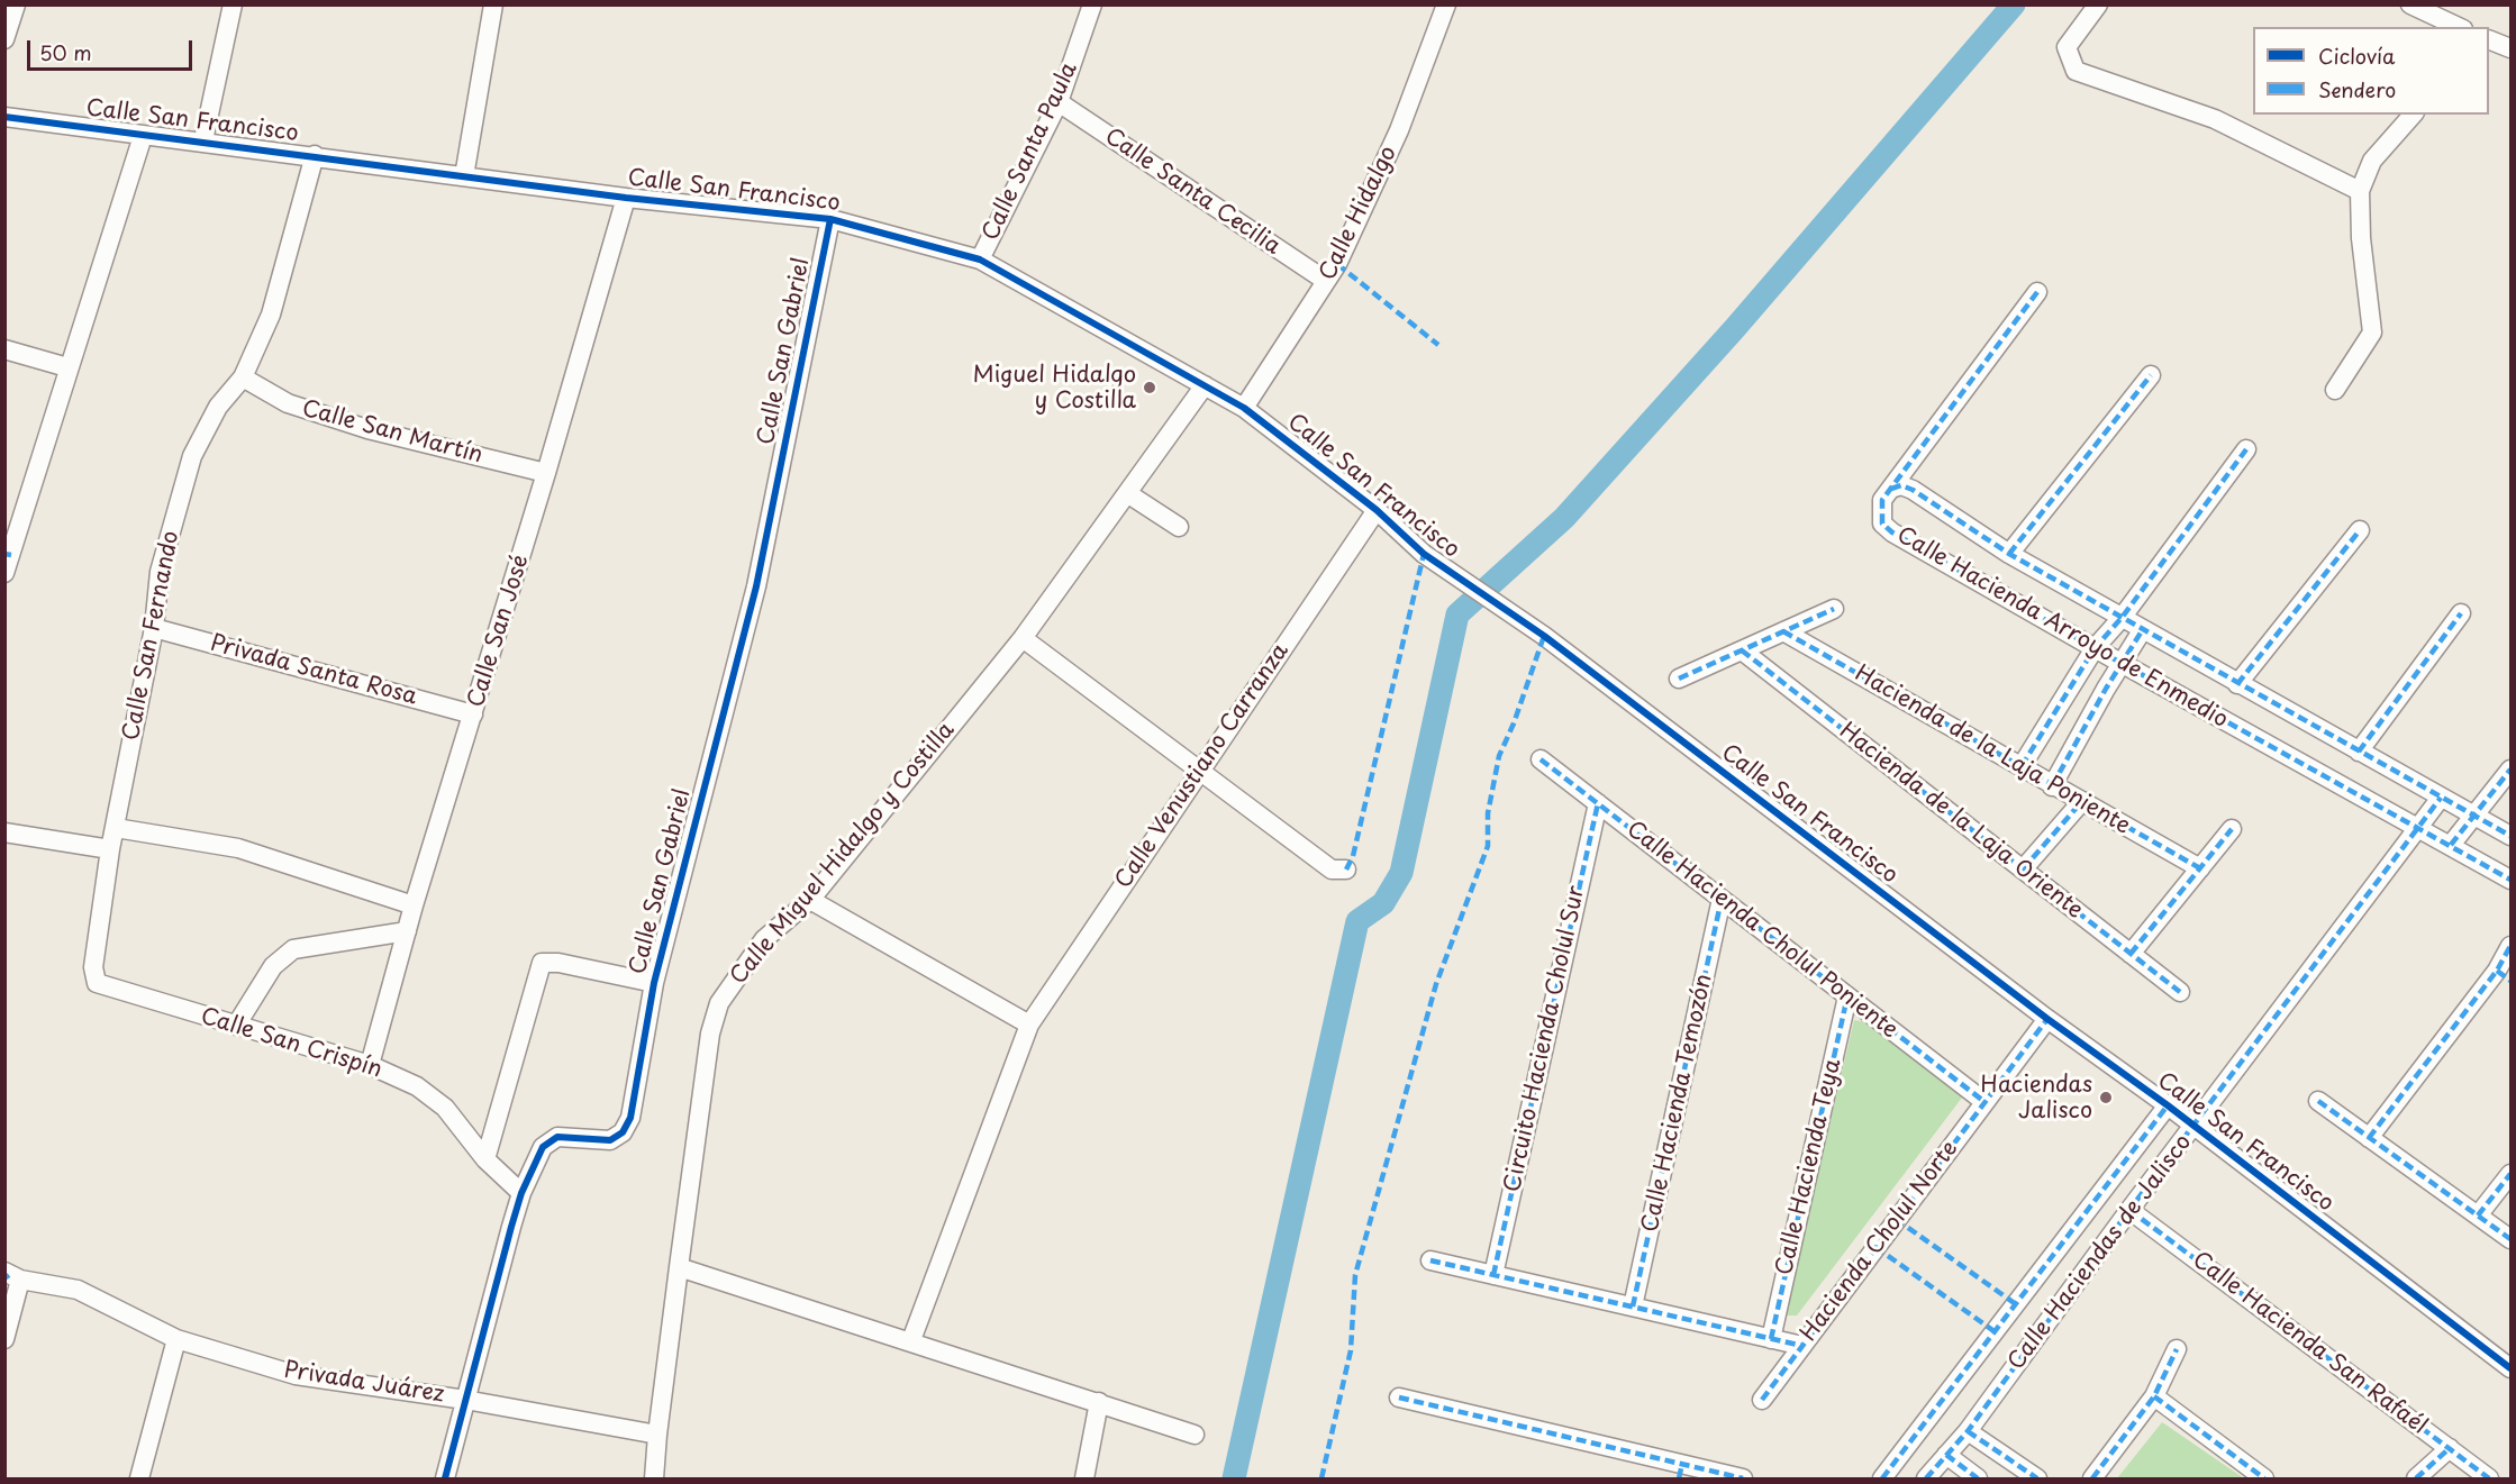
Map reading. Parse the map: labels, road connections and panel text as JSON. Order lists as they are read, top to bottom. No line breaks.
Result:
{"streets":{"street":["Calle San Francisco","Calle Santa Paula","Calle Santa Cecilia","Calle Hidalgo","Calle San Gabriel","Calle San Martín","Calle Hacienda Arroyo de Enmedio","Calle San José","Calle San Fernando","Privada Santa Rosa","Hacienda de la Laja Poniente","Calle Venustiano Carranza","Hacienda de la Laja Oriente","Calle Miguel Hidalgo y Costilla","Calle Hacienda Cholul Poniente","Circuito Hacienda Cholul Sur","Calle San Crispín","Calle Hacienda Temozón","Calle Hacienda Teya","Hacienda Cholul Norte","Calle Haciendas de Jalisco","Calle Hacienda San Rafaél","Privada Juárez"]},"crossings":[["Calle San Francisco","Calle Santa Paula"],["Calle San Francisco","Calle Hidalgo"],["Calle San Francisco","Calle San Gabriel"],["Calle San Francisco","Calle San José"],["Calle San Francisco","Calle San Fernando"],["Calle San Francisco","Calle Venustiano Carranza"],["Calle San Francisco","Calle Miguel Hidalgo y Costilla"],["Calle San Francisco","Hacienda Cholul Norte"],["Calle San Francisco","Calle Haciendas de Jalisco"],["Calle Santa Paula","Calle Santa Cecilia"],["Calle Santa Cecilia","Calle Hidalgo"],["Calle San Gabriel","Calle San Crispín"],["Calle San Gabriel","Privada Juárez"],["Calle San Martín","Calle San José"],["Calle San Martín","Calle San Fernando"],["Calle Hacienda Arroyo de Enmedio","Calle Haciendas de Jalisco"],["Calle San José","Privada Santa Rosa"],["Calle San José","Calle San Crispín"],["Calle San Fernando","Privada Santa Rosa"],["Calle San Fernando","Calle San Crispín"],["Calle Miguel Hidalgo y Costilla","Privada Juárez"],["Calle Hacienda Cholul Poniente","Circuito Hacienda Cholul Sur"],["Calle Hacienda Cholul Poniente","Calle Hacienda Temozón"],["Calle Hacienda Cholul Poniente","Calle Hacienda Teya"],["Calle Hacienda Cholul Poniente","Hacienda Cholul Norte"],["Calle Haciendas de Jalisco","Calle Hacienda San Rafaél"]],"places":["Miguel Hidalgo y Costilla","Haciendas Jalisco"],"legend":["Ciclovía","Sendero"],"scale_bar":"50 m"}
